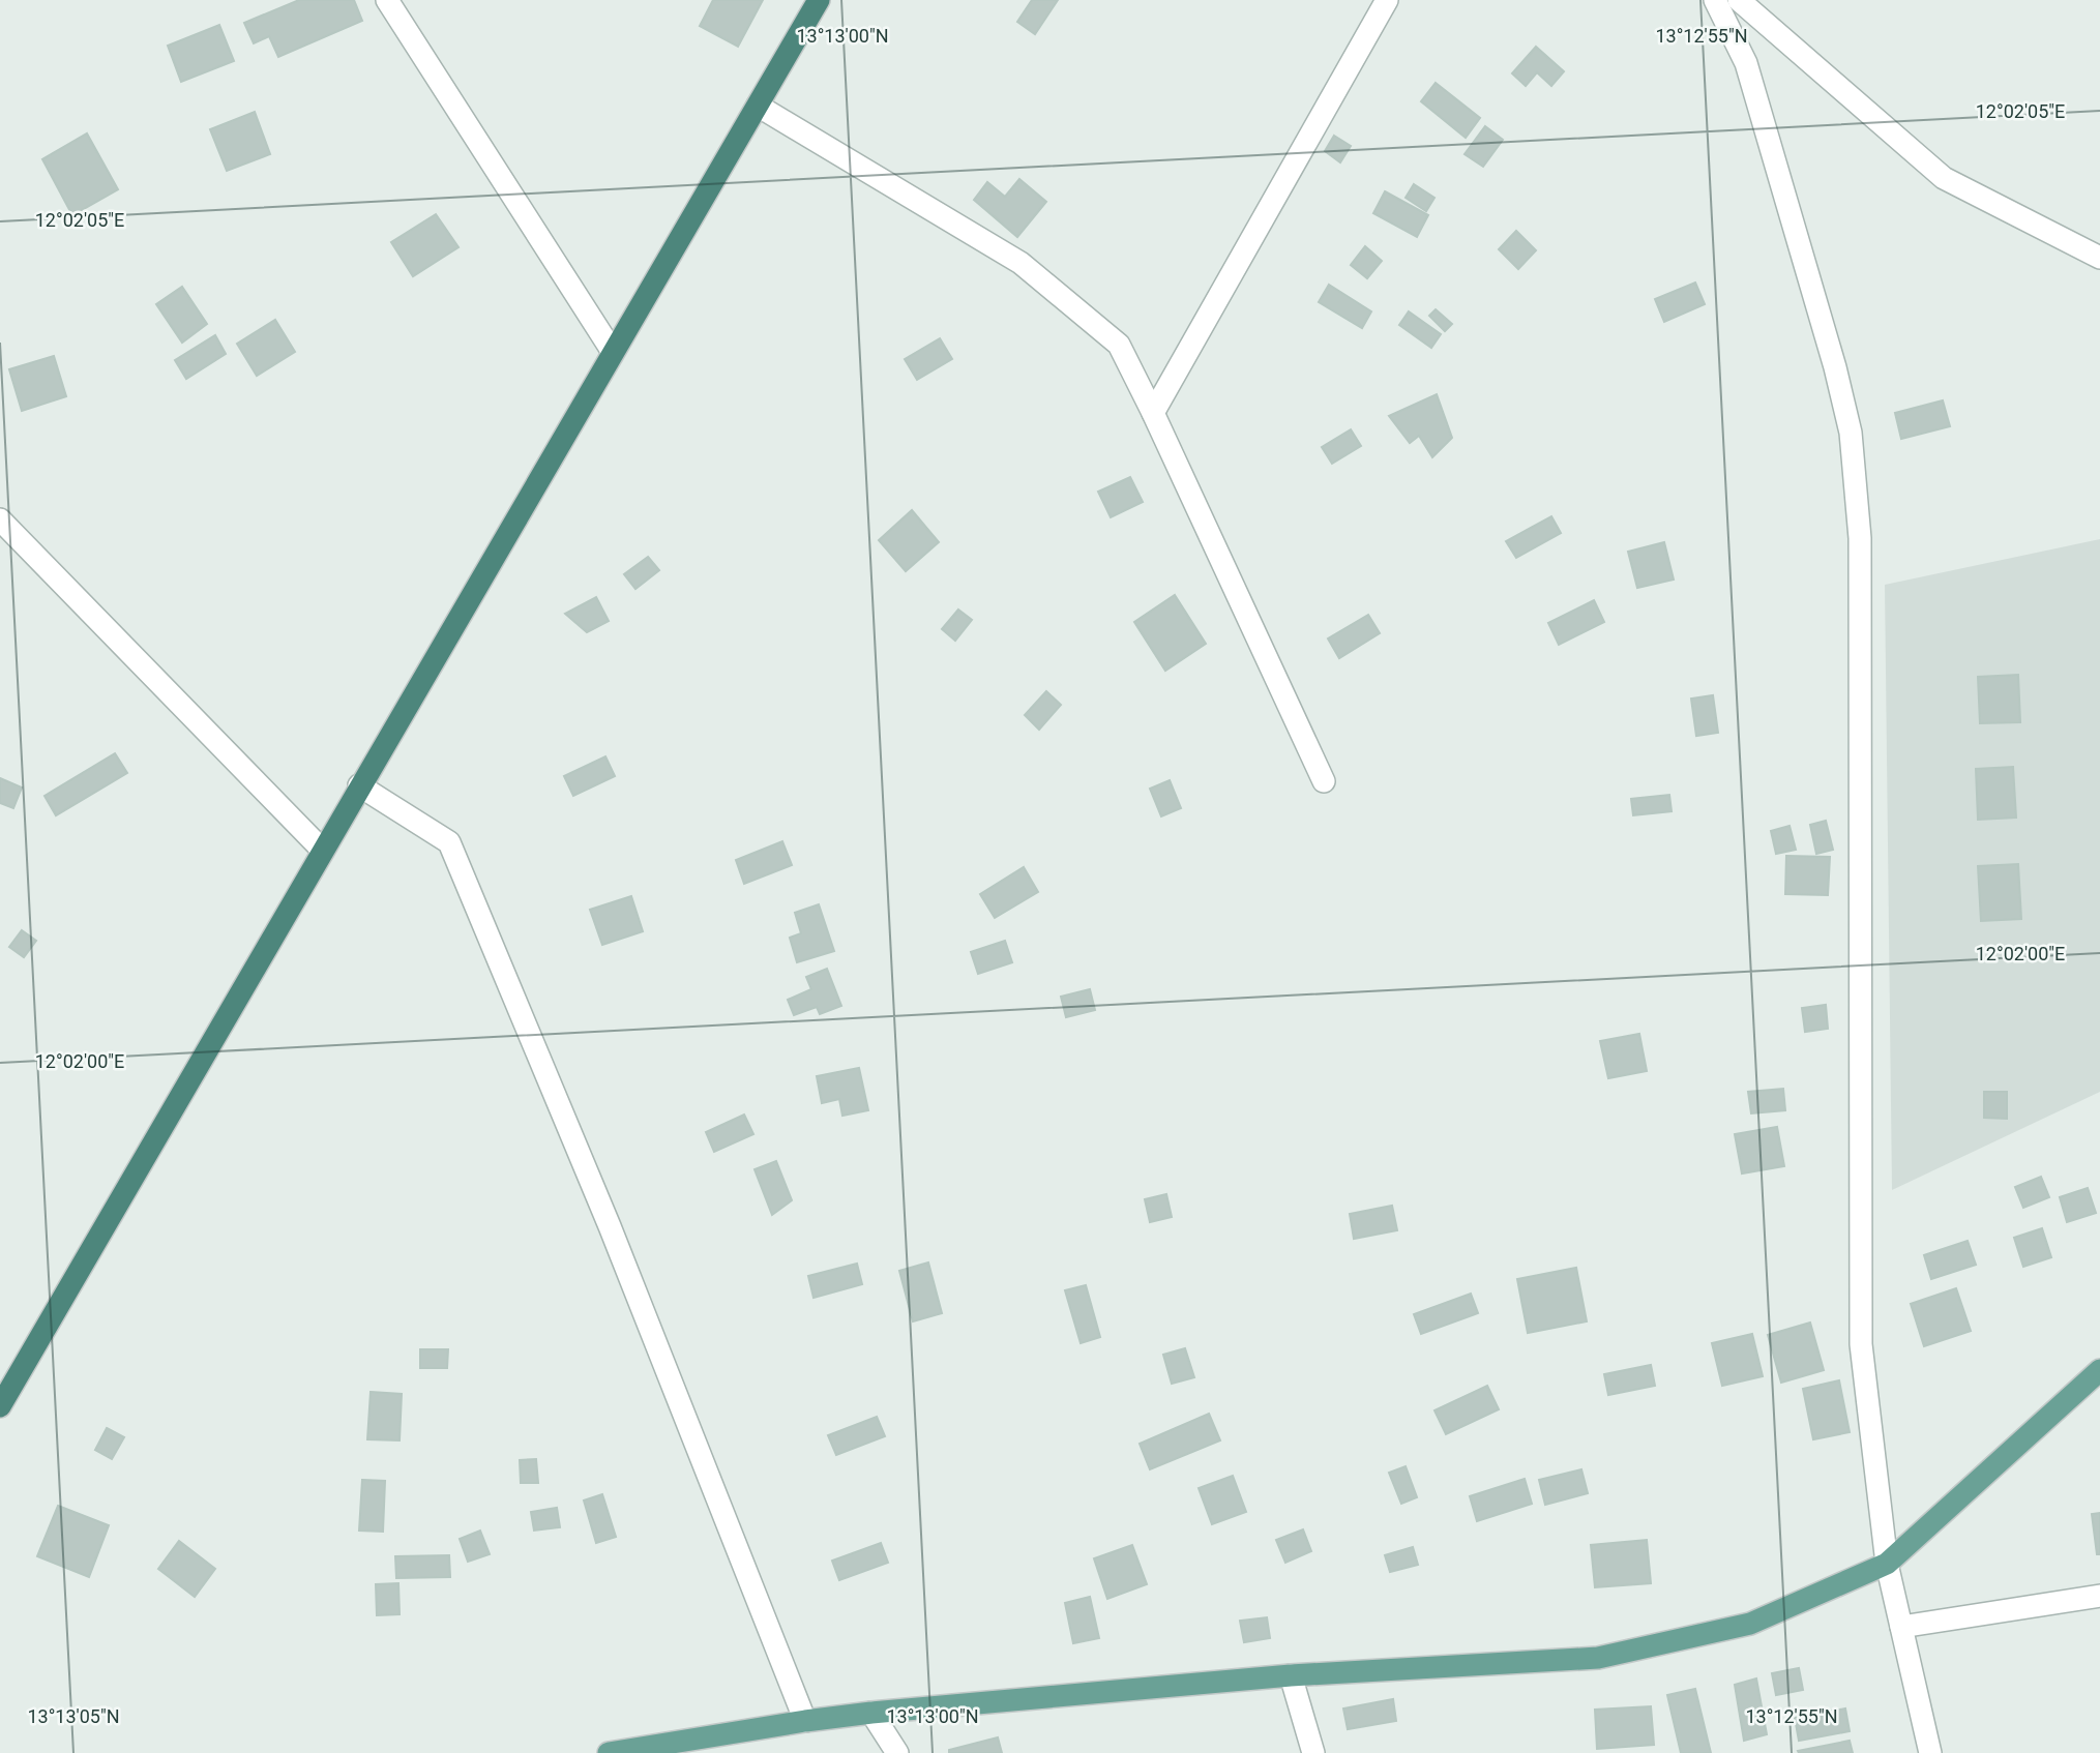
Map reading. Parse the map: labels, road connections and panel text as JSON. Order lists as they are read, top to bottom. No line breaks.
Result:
{"coordinates":["13°13'00\"N","13°12'55\"N","12°02'05\"E","12°02'00\"E","13°13'05\"N"]}
